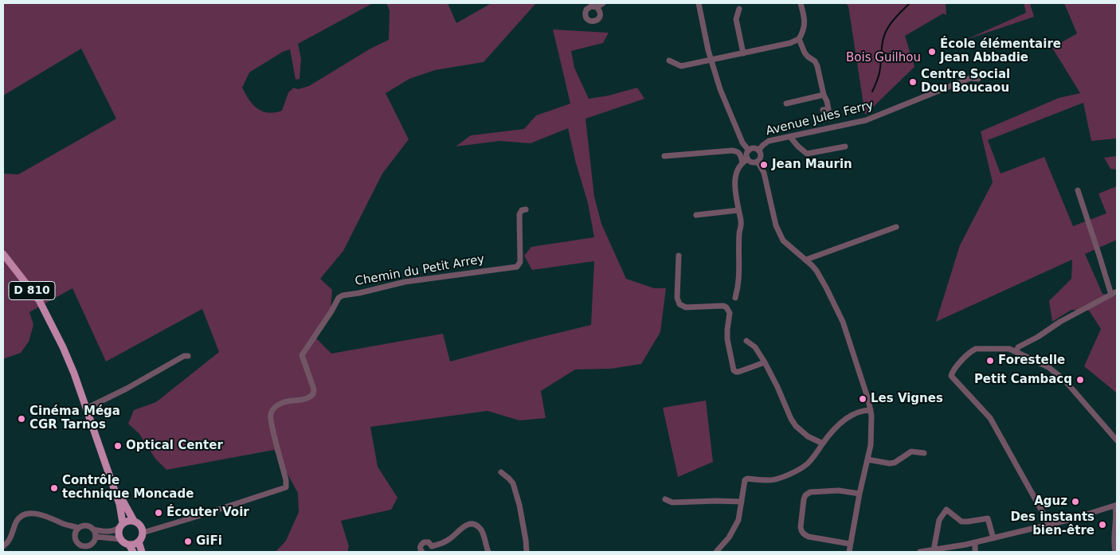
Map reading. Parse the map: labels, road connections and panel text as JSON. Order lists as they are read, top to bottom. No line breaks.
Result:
{"streets":{"main road":["D 810"],"street":["Avenue Jules Ferry","Chemin du Petit Arrey"]},"crossings":[["Chemin du Petit Arrey","D 810"]],"parks":["Bois Guilhou"],"places":["École élémentaire Jean Abbadie","Centre Social Dou Boucaou","Jean Maurin","Forestelle","Petit Cambacq","Les Vignes","Cinéma Méga CGR Tarnos","Optical Center","Contrôle technique Moncade","Aguz","Écouter Voir","Des instants bien-être","GiFi"]}
